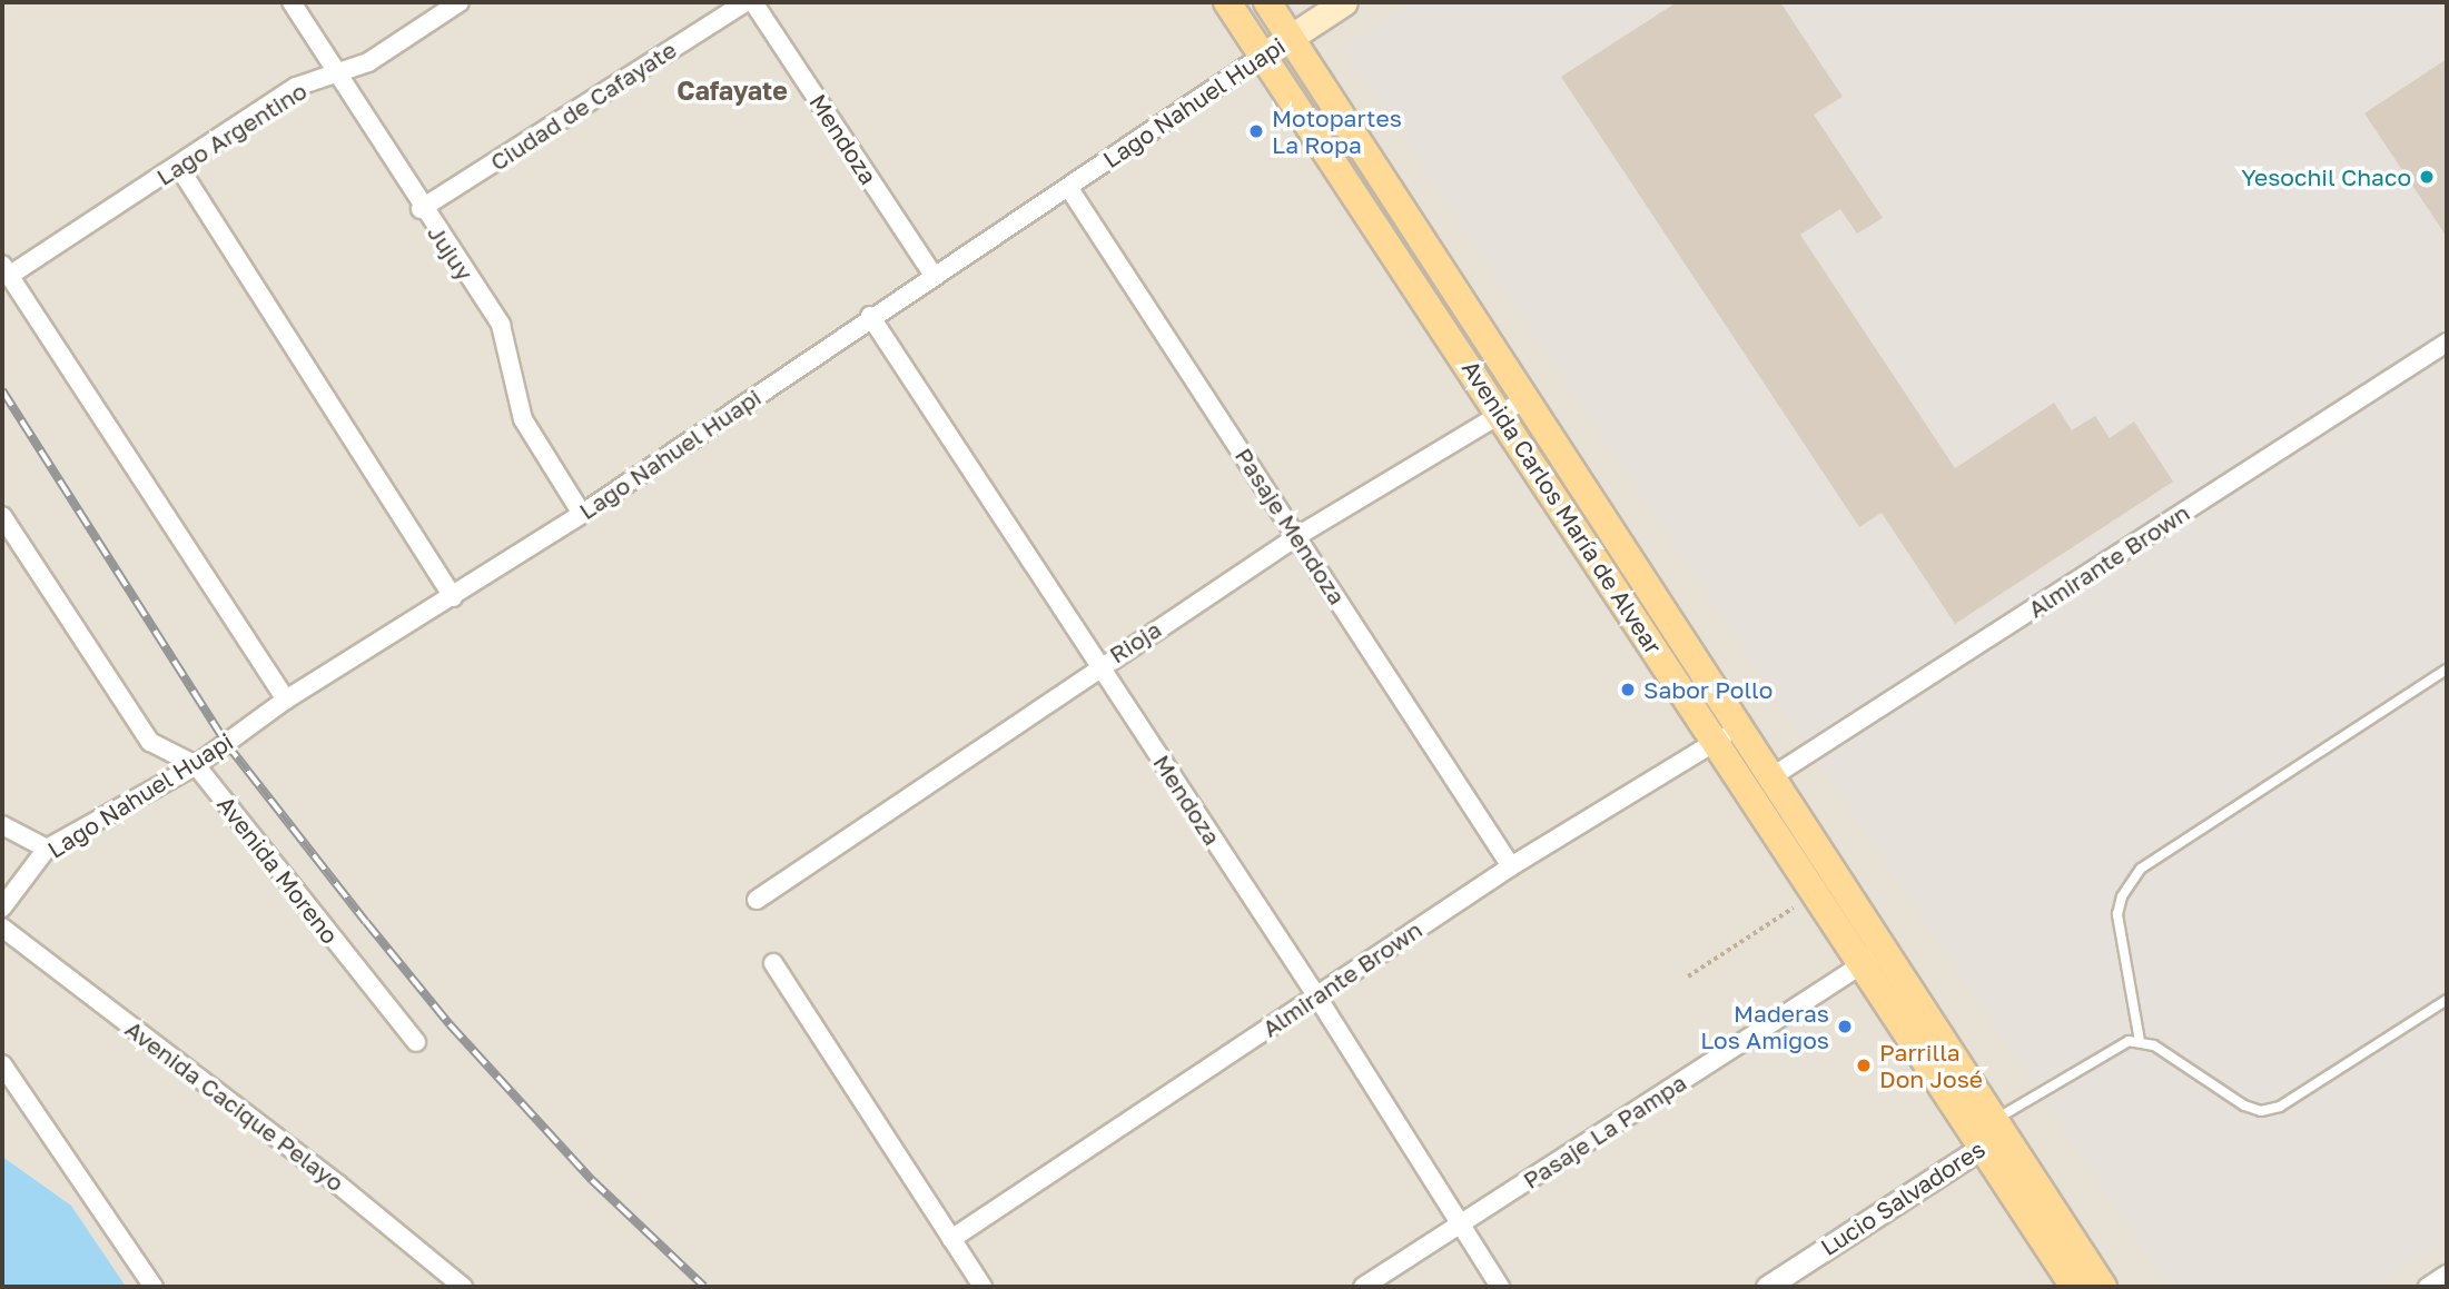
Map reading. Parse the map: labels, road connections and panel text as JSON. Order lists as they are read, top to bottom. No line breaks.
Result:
{"streets":{"main road":["Lago Nahuel Huapi","Avenida Carlos María de Alvear"],"street":["Ciudad de Cafayate","Lago Argentino","Mendoza","Jujuy","Pasaje Mendoza","Almirante Brown","Rioja","Avenida Moreno","Avenida Cacique Pelayo","Pasaje La Pampa","Lucio Salvadores"]},"crossings":[["Lago Nahuel Huapi","Mendoza"],["Lago Nahuel Huapi","Jujuy"],["Lago Nahuel Huapi","Avenida Carlos María de Alvear"],["Lago Nahuel Huapi","Pasaje Mendoza"],["Lago Nahuel Huapi","Avenida Moreno"],["Ciudad de Cafayate","Jujuy"],["Lago Argentino","Jujuy"],["Mendoza","Almirante Brown"],["Mendoza","Rioja"],["Mendoza","Pasaje La Pampa"],["Avenida Carlos María de Alvear","Almirante Brown"],["Avenida Carlos María de Alvear","Rioja"],["Avenida Carlos María de Alvear","Pasaje La Pampa"],["Avenida Carlos María de Alvear","Lucio Salvadores"],["Pasaje Mendoza","Almirante Brown"],["Pasaje Mendoza","Rioja"]],"districts":["Cafayate"],"places":["Motopartes La Ropa","Yesochil Chaco","Sabor Pollo","Maderas Los Amigos","Parrilla Don José"]}
